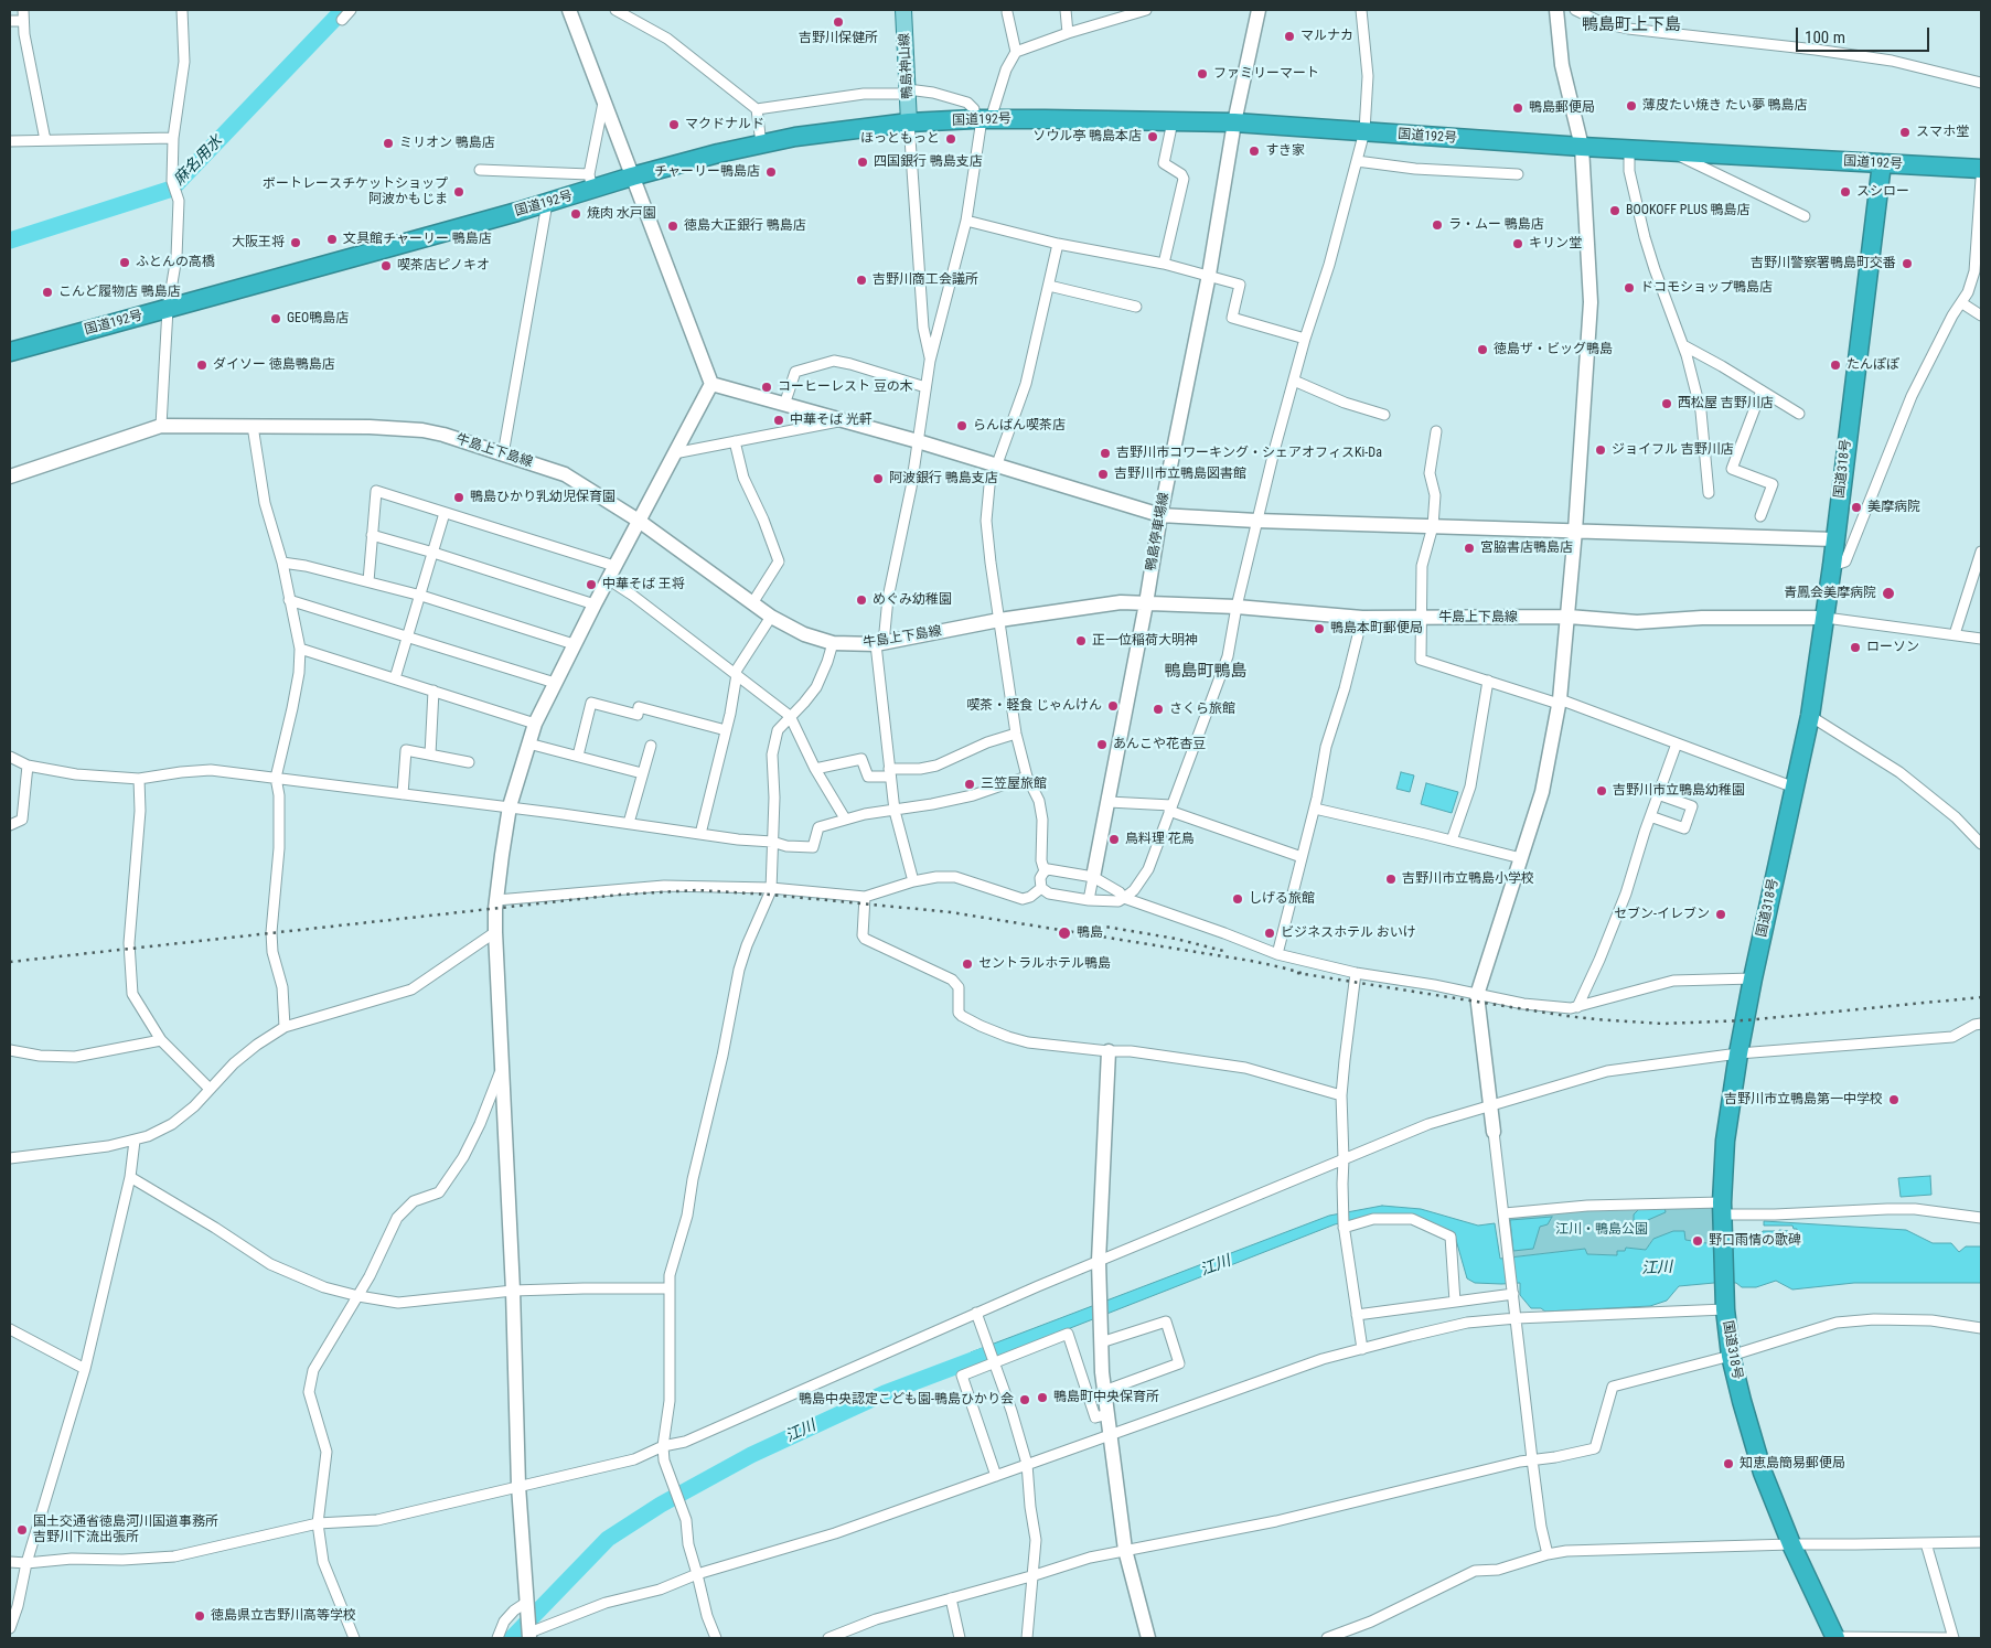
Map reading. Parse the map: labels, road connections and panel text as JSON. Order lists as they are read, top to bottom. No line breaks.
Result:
{"streets":{"highway":["国道192号","国道318号"],"main road":["鴨島神山線"],"street":["牛島上下島線","鴨島停車場線"]},"crossings":[["鴨島神山線","国道192号"],["国道192号","国道318号"],["国道192号","鴨島停車場線"],["牛島上下島線","国道318号"],["牛島上下島線","鴨島停車場線"]],"districts":["鴨島町上下島","鴨島町鴨島"],"water":["麻名用水","江川"],"parks":["江川・鴨島公園"],"places":["吉野川保健所","マルナカ","ファミリーマート","薄皮たい焼き たい夢 鴨島店","鴨島郵便局","マクドナルド","スマホ堂","ソウル亭 鴨島本店","ほっともっと","ミリオン 鴨島店","すき家","四国銀行 鴨島支店","チャーリー鴨島店","ボートレースチケットショップ 阿波かもじま","スシロー","BOOKOFF PLUS 鴨島店","焼肉 水戸園","ラ・ムー 鴨島店","徳島大正銀行 鴨島店","文具館チャーリー 鴨島店","大阪王将","キリン堂","ふとんの高橋","吉野川警察署鴨島町交番","喫茶店ピノキオ","吉野川商工会議所","ドコモショップ鴨島店","こんど履物店 鴨島店","GEO鴨島店","徳島ザ・ビッグ鴨島","ダイソー 徳島鴨島店","たんぽぽ","コーヒーレスト 豆の木","西松屋 吉野川店","中華そば 光軒","らんばん喫茶店","ジョイフル 吉野川店","吉野川市コワーキング・シェアオフィスKi-Da","吉野川市立鴨島図書館","阿波銀行 鴨島支店","鴨島ひかり乳幼児保育園","美摩病院","宮脇書店鴨島店","中華そば 王将","青鳳会美摩病院","めぐみ幼稚園","鴨島本町郵便局","正一位稲荷大明神","ローソン","喫茶・軽食 じゃんけん","さくら旅館","あんこや花杏豆","三笠屋旅館","吉野川市立鴨島幼稚園","鳥料理 花鳥","吉野川市立鴨島小学校","しげる旅館","セブン-イレブン","鴨島","ビジネスホテル おいけ","セントラルホテル鴨島","吉野川市立鴨島第一中学校","野口雨情の歌碑","鴨島町中央保育所","鴨島中央認定こども園-鴨島ひかり会","知恵島簡易郵便局","国土交通省徳島河川国道事務所 吉野川下流出張所","徳島県立吉野川高等学校"],"scale_bar":"100 m"}
